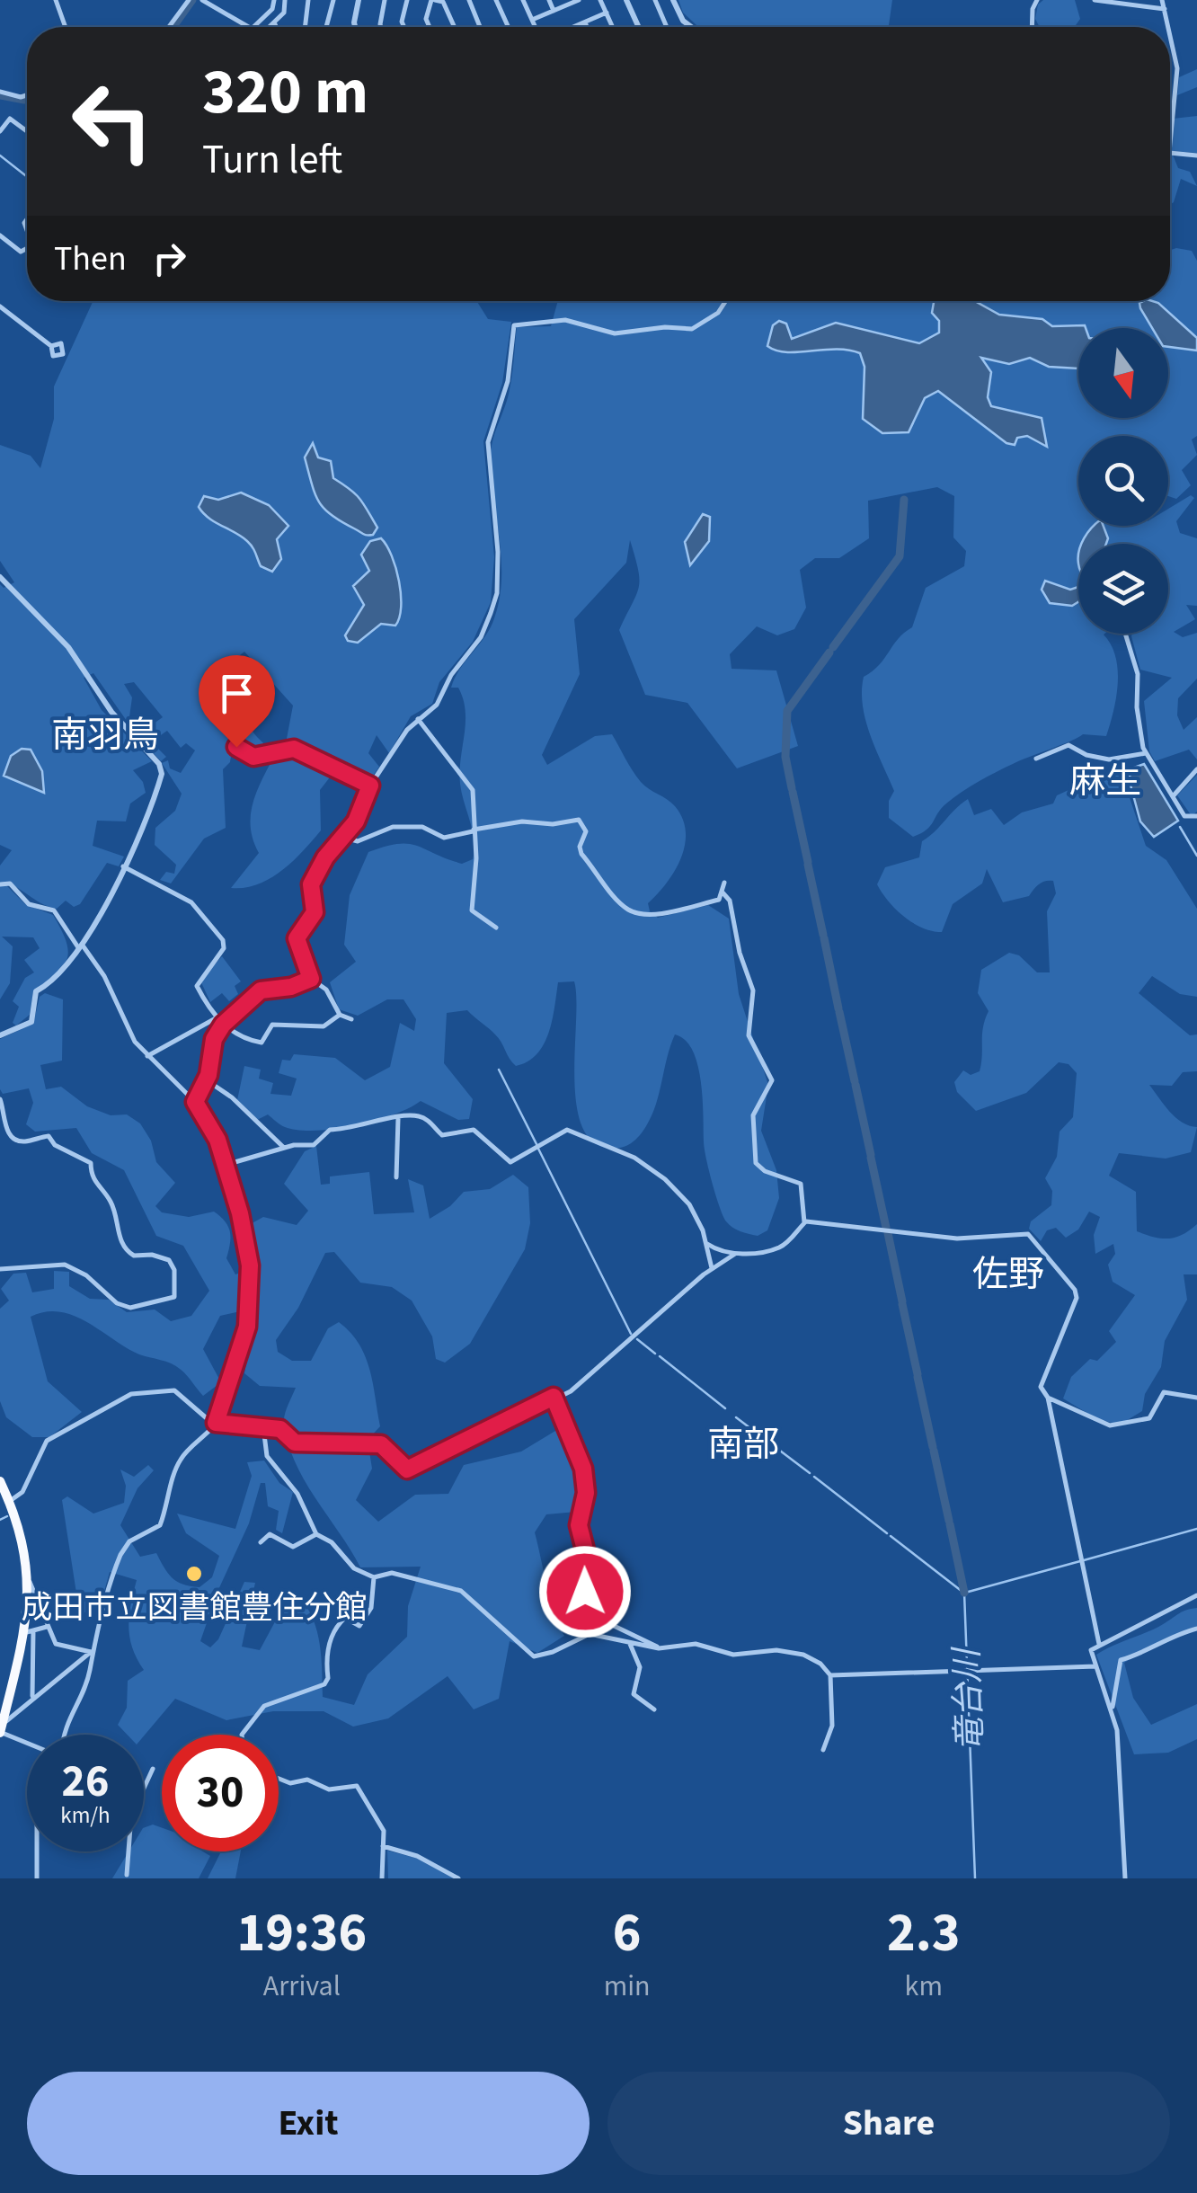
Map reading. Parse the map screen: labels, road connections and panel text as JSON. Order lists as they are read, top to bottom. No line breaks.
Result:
{"districts":["南羽鳥","麻生","佐野","南部"],"water":["竜台川"],"places":["成田市立図書館豊住分館"],"north":"bottom","page":{"turn":["320 m","Turn left"],"then":"Then","speed":"26 km/h","limit":"30","eta":["19:36","Arrival","6","min","2.3","km"],"buttons":["Exit","Share"]}}
